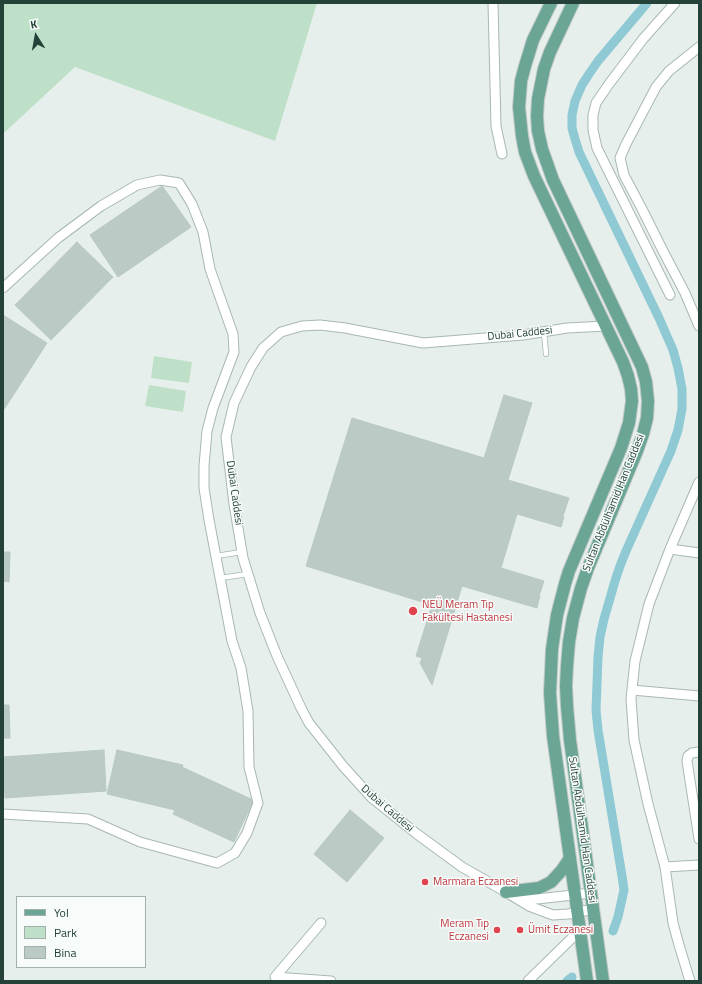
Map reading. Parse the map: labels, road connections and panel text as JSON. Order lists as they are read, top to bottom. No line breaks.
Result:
{"streets":{"main road":["Sultan Abdülhamid Han Caddesi"],"street":["Dubai Caddesi"]},"crossings":[["Dubai Caddesi","Sultan Abdülhamid Han Caddesi"]],"places":["NEÜ Meram Tıp Fakültesi Hastanesi","Marmara Eczanesi","Meram Tıp Eczanesi","Ümit Eczanesi"],"legend":["Yol","Park","Bina"],"north":"top"}
